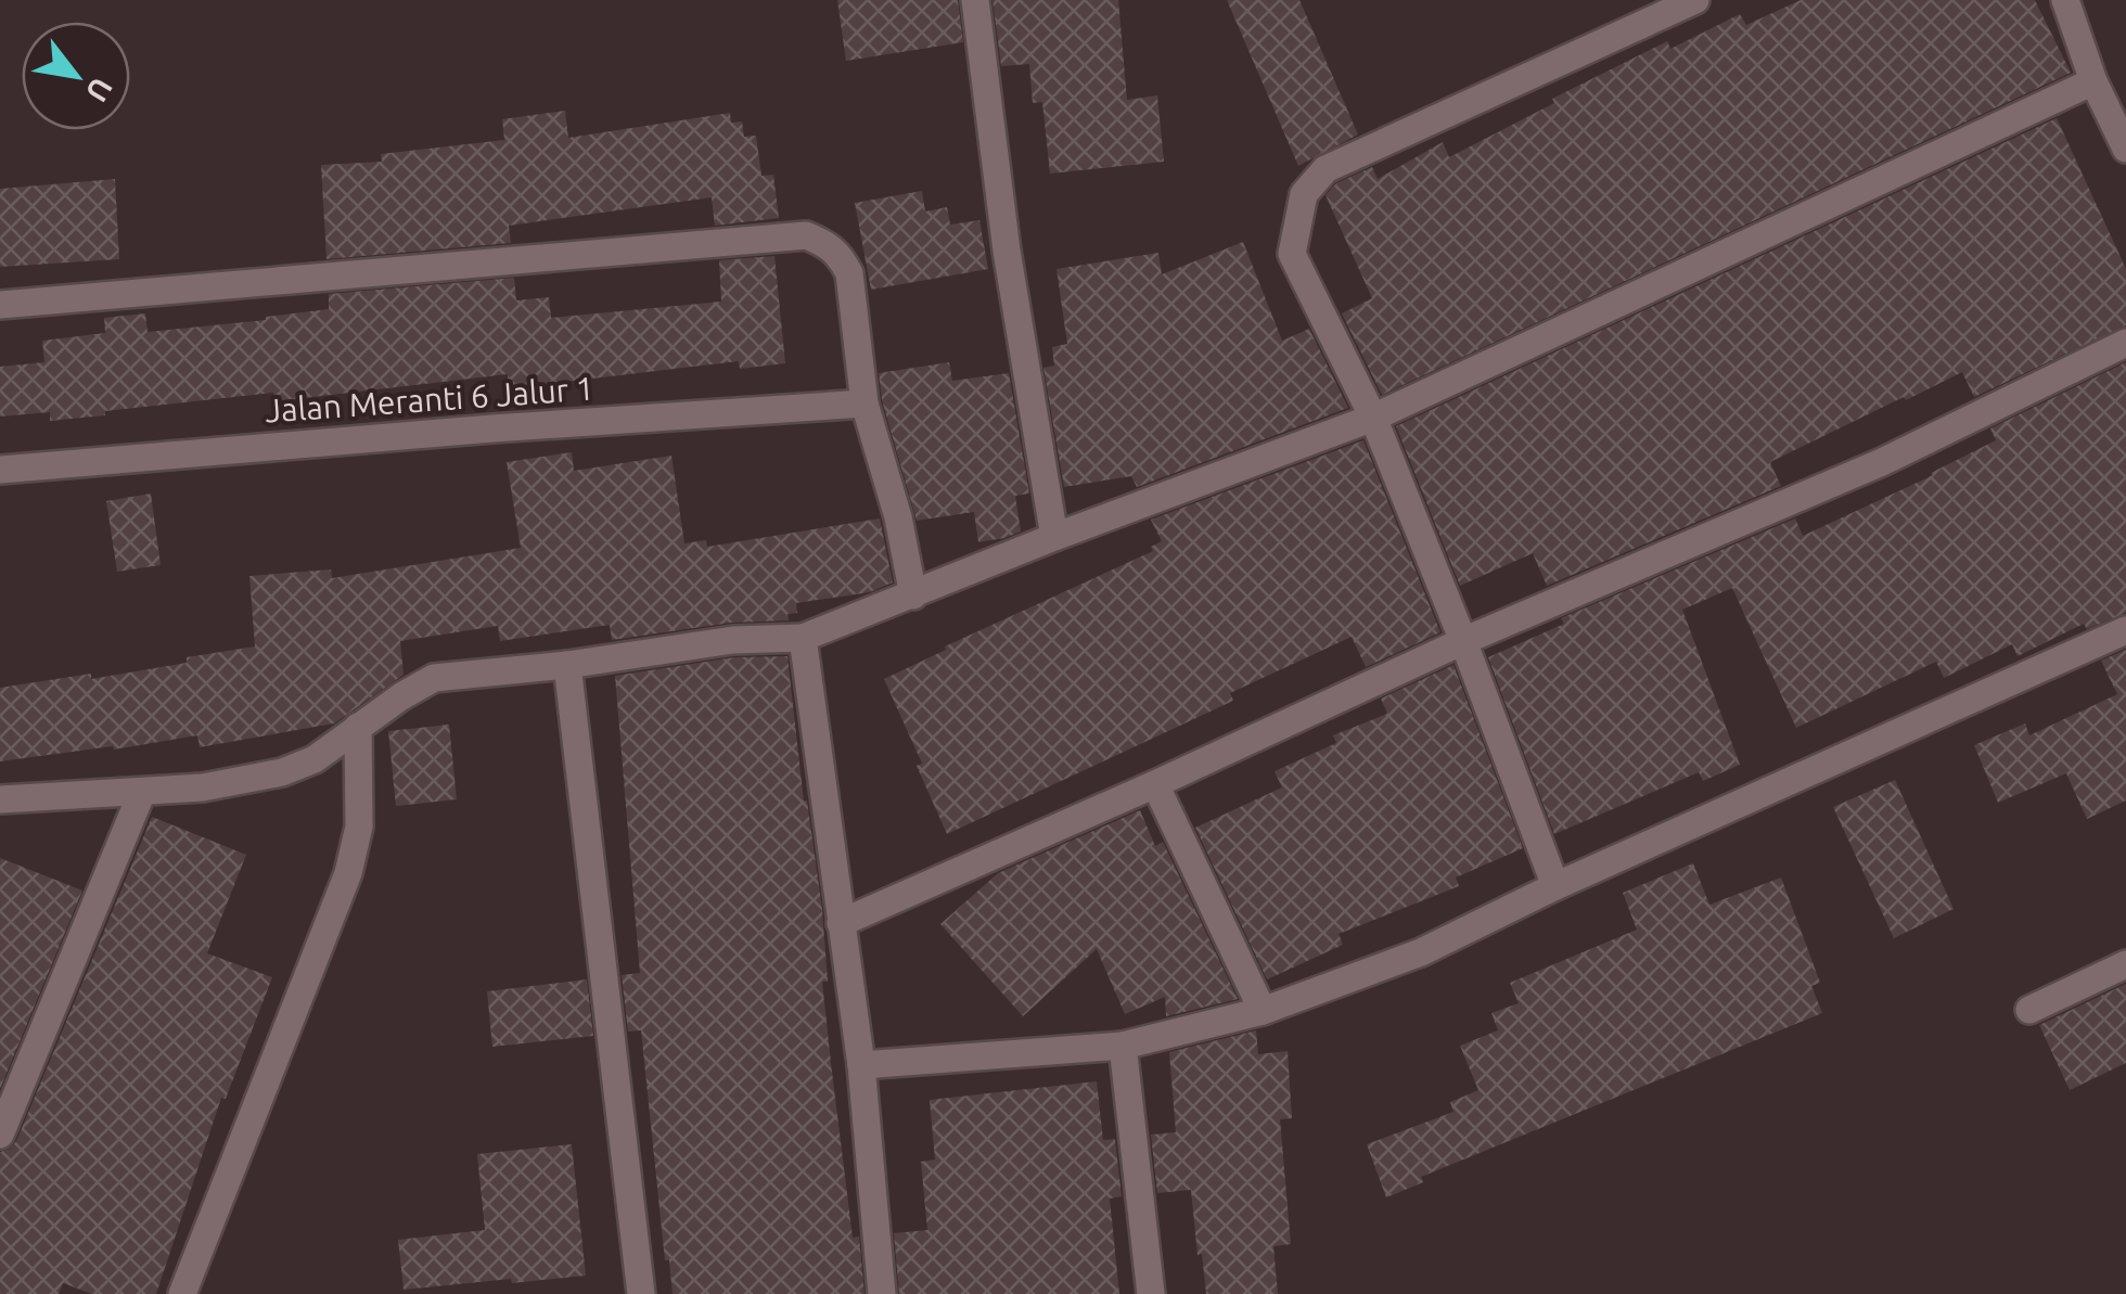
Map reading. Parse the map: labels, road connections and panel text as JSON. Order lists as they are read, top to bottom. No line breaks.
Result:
{"streets":{"street":["Jalan Meranti 6 Jalur 1"]},"north":"bottom right"}
